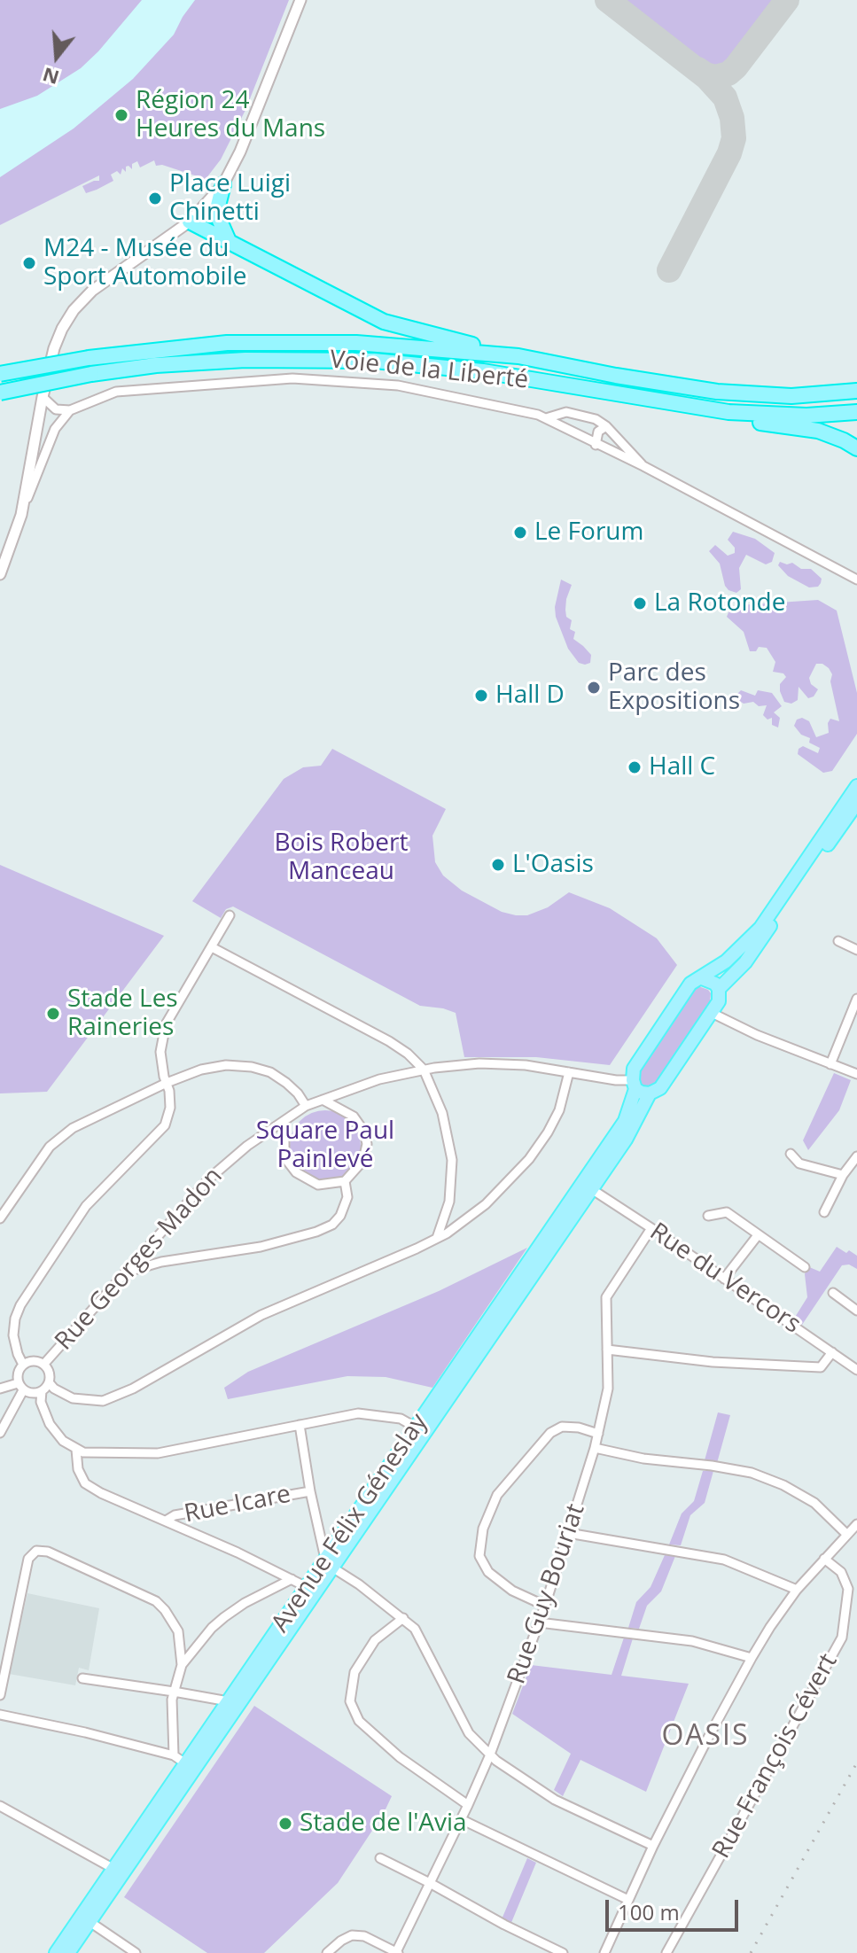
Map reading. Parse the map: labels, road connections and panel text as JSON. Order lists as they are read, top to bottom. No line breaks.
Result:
{"streets":{"highway":["Voie de la Liberté"],"main road":["Avenue Félix Géneslay"],"street":["Rue Georges Madon","Rue du Vercors","Rue Icare","Rue Guy Bouriat","Rue François Cévert"]},"crossings":[["Rue du Vercors","Avenue Félix Géneslay"],["Rue du Vercors","Rue Guy Bouriat"]],"districts":["OASIS"],"parks":["Bois Robert Manceau","Square Paul Painlevé"],"places":["Région 24 Heures du Mans","Place Luigi Chinetti","M24 - Musée du Sport Automobile","Le Forum","La Rotonde","Parc des Expositions","Hall D","Hall C","L'Oasis","Stade Les Raineries","Stade de l'Avia"],"scale_bar":"100 m","north":"bottom"}
